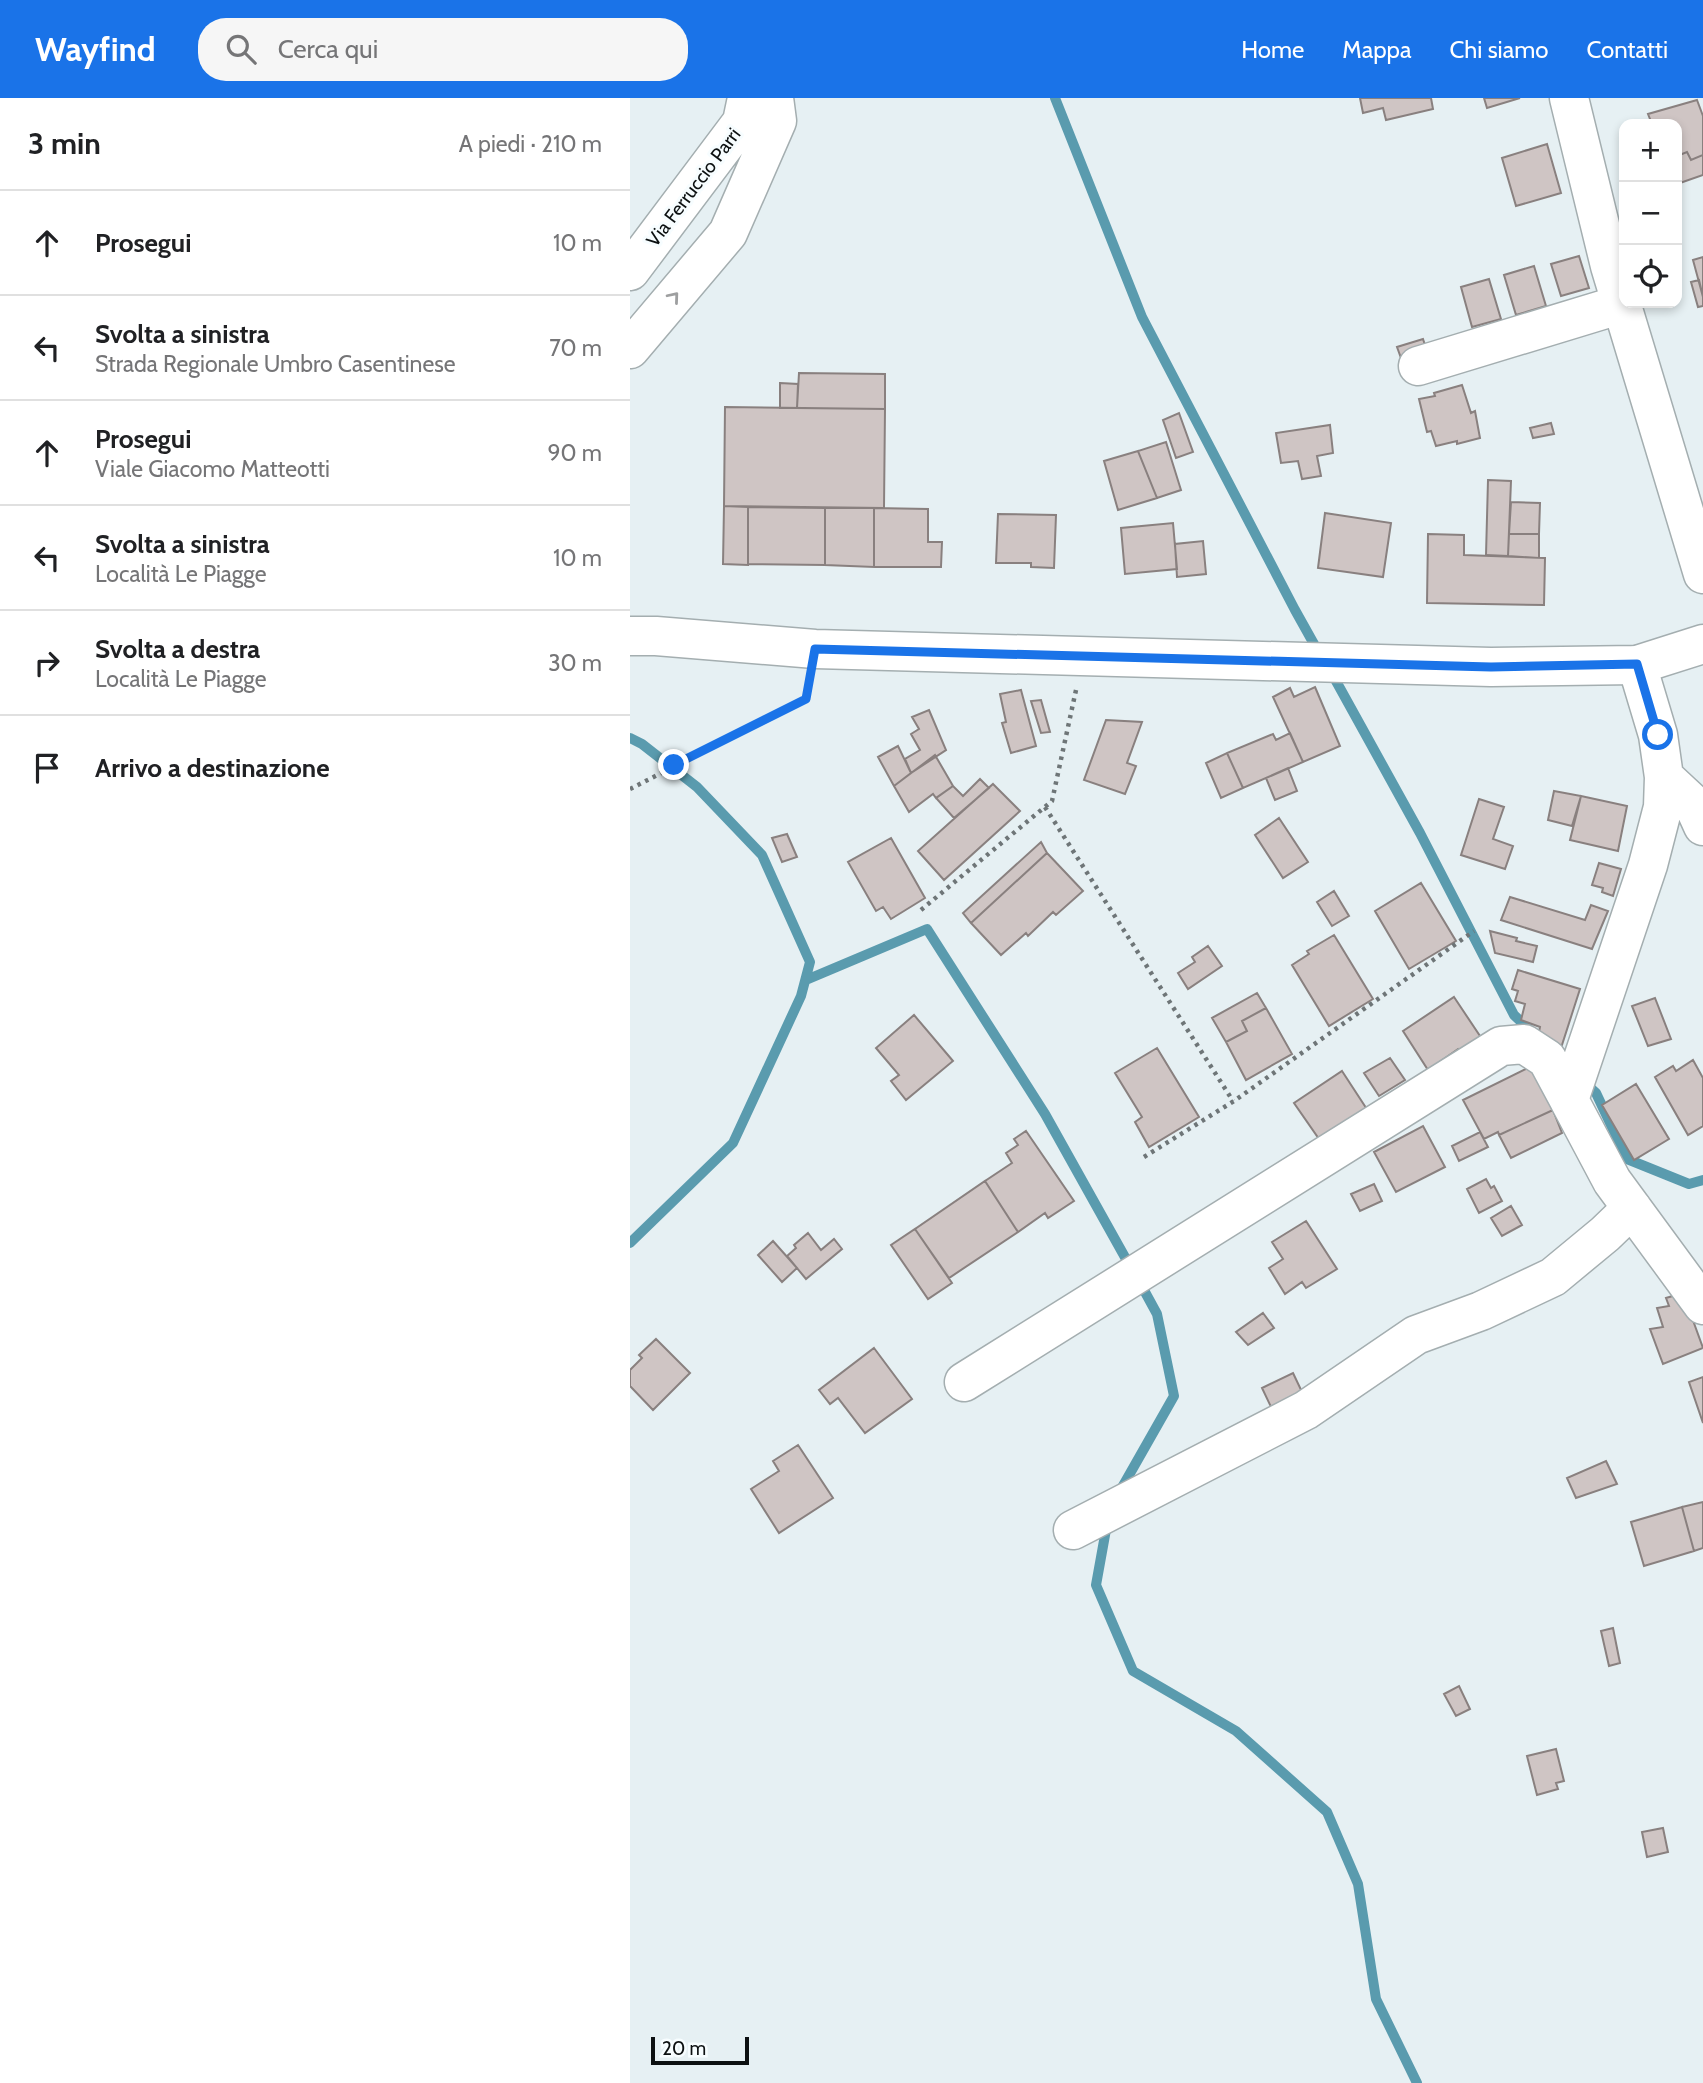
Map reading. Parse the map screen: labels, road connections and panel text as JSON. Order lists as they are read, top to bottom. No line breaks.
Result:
{"streets":{"street":["Via Ferruccio Parri"]},"scale_bar":"20 m","page":{"header":"Wayfind","search":"Cerca qui","nav":["Home","Mappa","Chi siamo","Contatti"],"heading":["3 min","A piedi · 210 m"],"map_buttons":["+","−"],"list":[["Prosegui","10 m"],["Svolta a sinistra","Strada Regionale Umbro Casentinese","70 m"],["Prosegui","Viale Giacomo Matteotti","90 m"],["Svolta a sinistra","Località Le Piagge","10 m"],["Svolta a destra","Località Le Piagge","30 m"],"Arrivo a destinazione"],"scale":"20 m"}}
